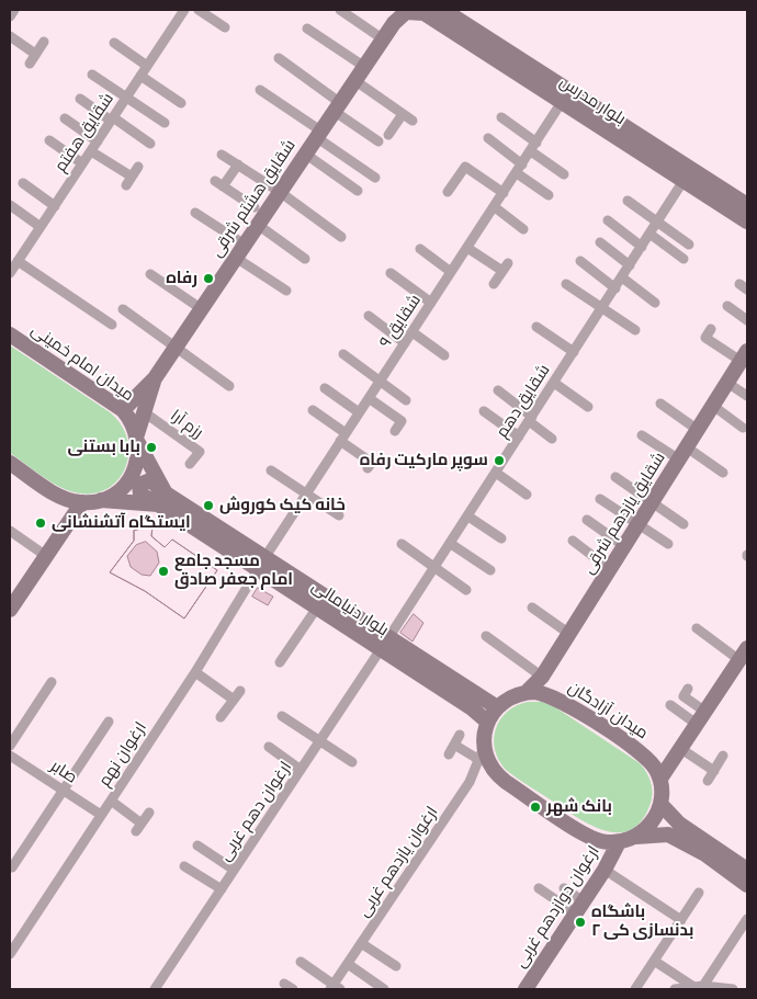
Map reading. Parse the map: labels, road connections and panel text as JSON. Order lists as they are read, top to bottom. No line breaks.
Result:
{"streets":{"main road":["بلوار مدرس","شقایق هشتم شرقی","میدان امام خمینی","شقایق یازدهم شرقی","بلوار دنیامالی","میدان آزادگان","ارغوان دوازدهم غربی"],"street":["شقایق هفتم","شقایق ۹","شقایق دهم","رزم آرا","ارغوان نهم","صابر","ارغوان دهم غربی","ارغوان یازدهم غربی"]},"crossings":[["بلوار مدرس","شقایق هشتم شرقی"],["بلوار مدرس","شقایق ۹"],["بلوار مدرس","شقایق دهم"],["شقایق هشتم شرقی","میدان امام خمینی"],["شقایق هشتم شرقی","رزم آرا"],["شقایق هشتم شرقی","بلوار دنیامالی"],["شقایق ۹","بلوار دنیامالی"],["شقایق ۹","ارغوان نهم"],["میدان امام خمینی","بلوار دنیامالی"],["شقایق دهم","بلوار دنیامالی"],["شقایق دهم","ارغوان دهم غربی"],["شقایق یازدهم شرقی","میدان آزادگان"],["بلوار دنیامالی","ارغوان نهم"],["بلوار دنیامالی","ارغوان دهم غربی"],["ارغوان نهم","صابر"]],"places":["رفاه","بابا بستنی","سوپر مارکیت رفاه","خانه کیک کوروش","ایستگاه آتشنشانی","مسجد جامع امام جعفر صادق","بانک شهر","باشگاه بدنسازی کی ۲"]}
